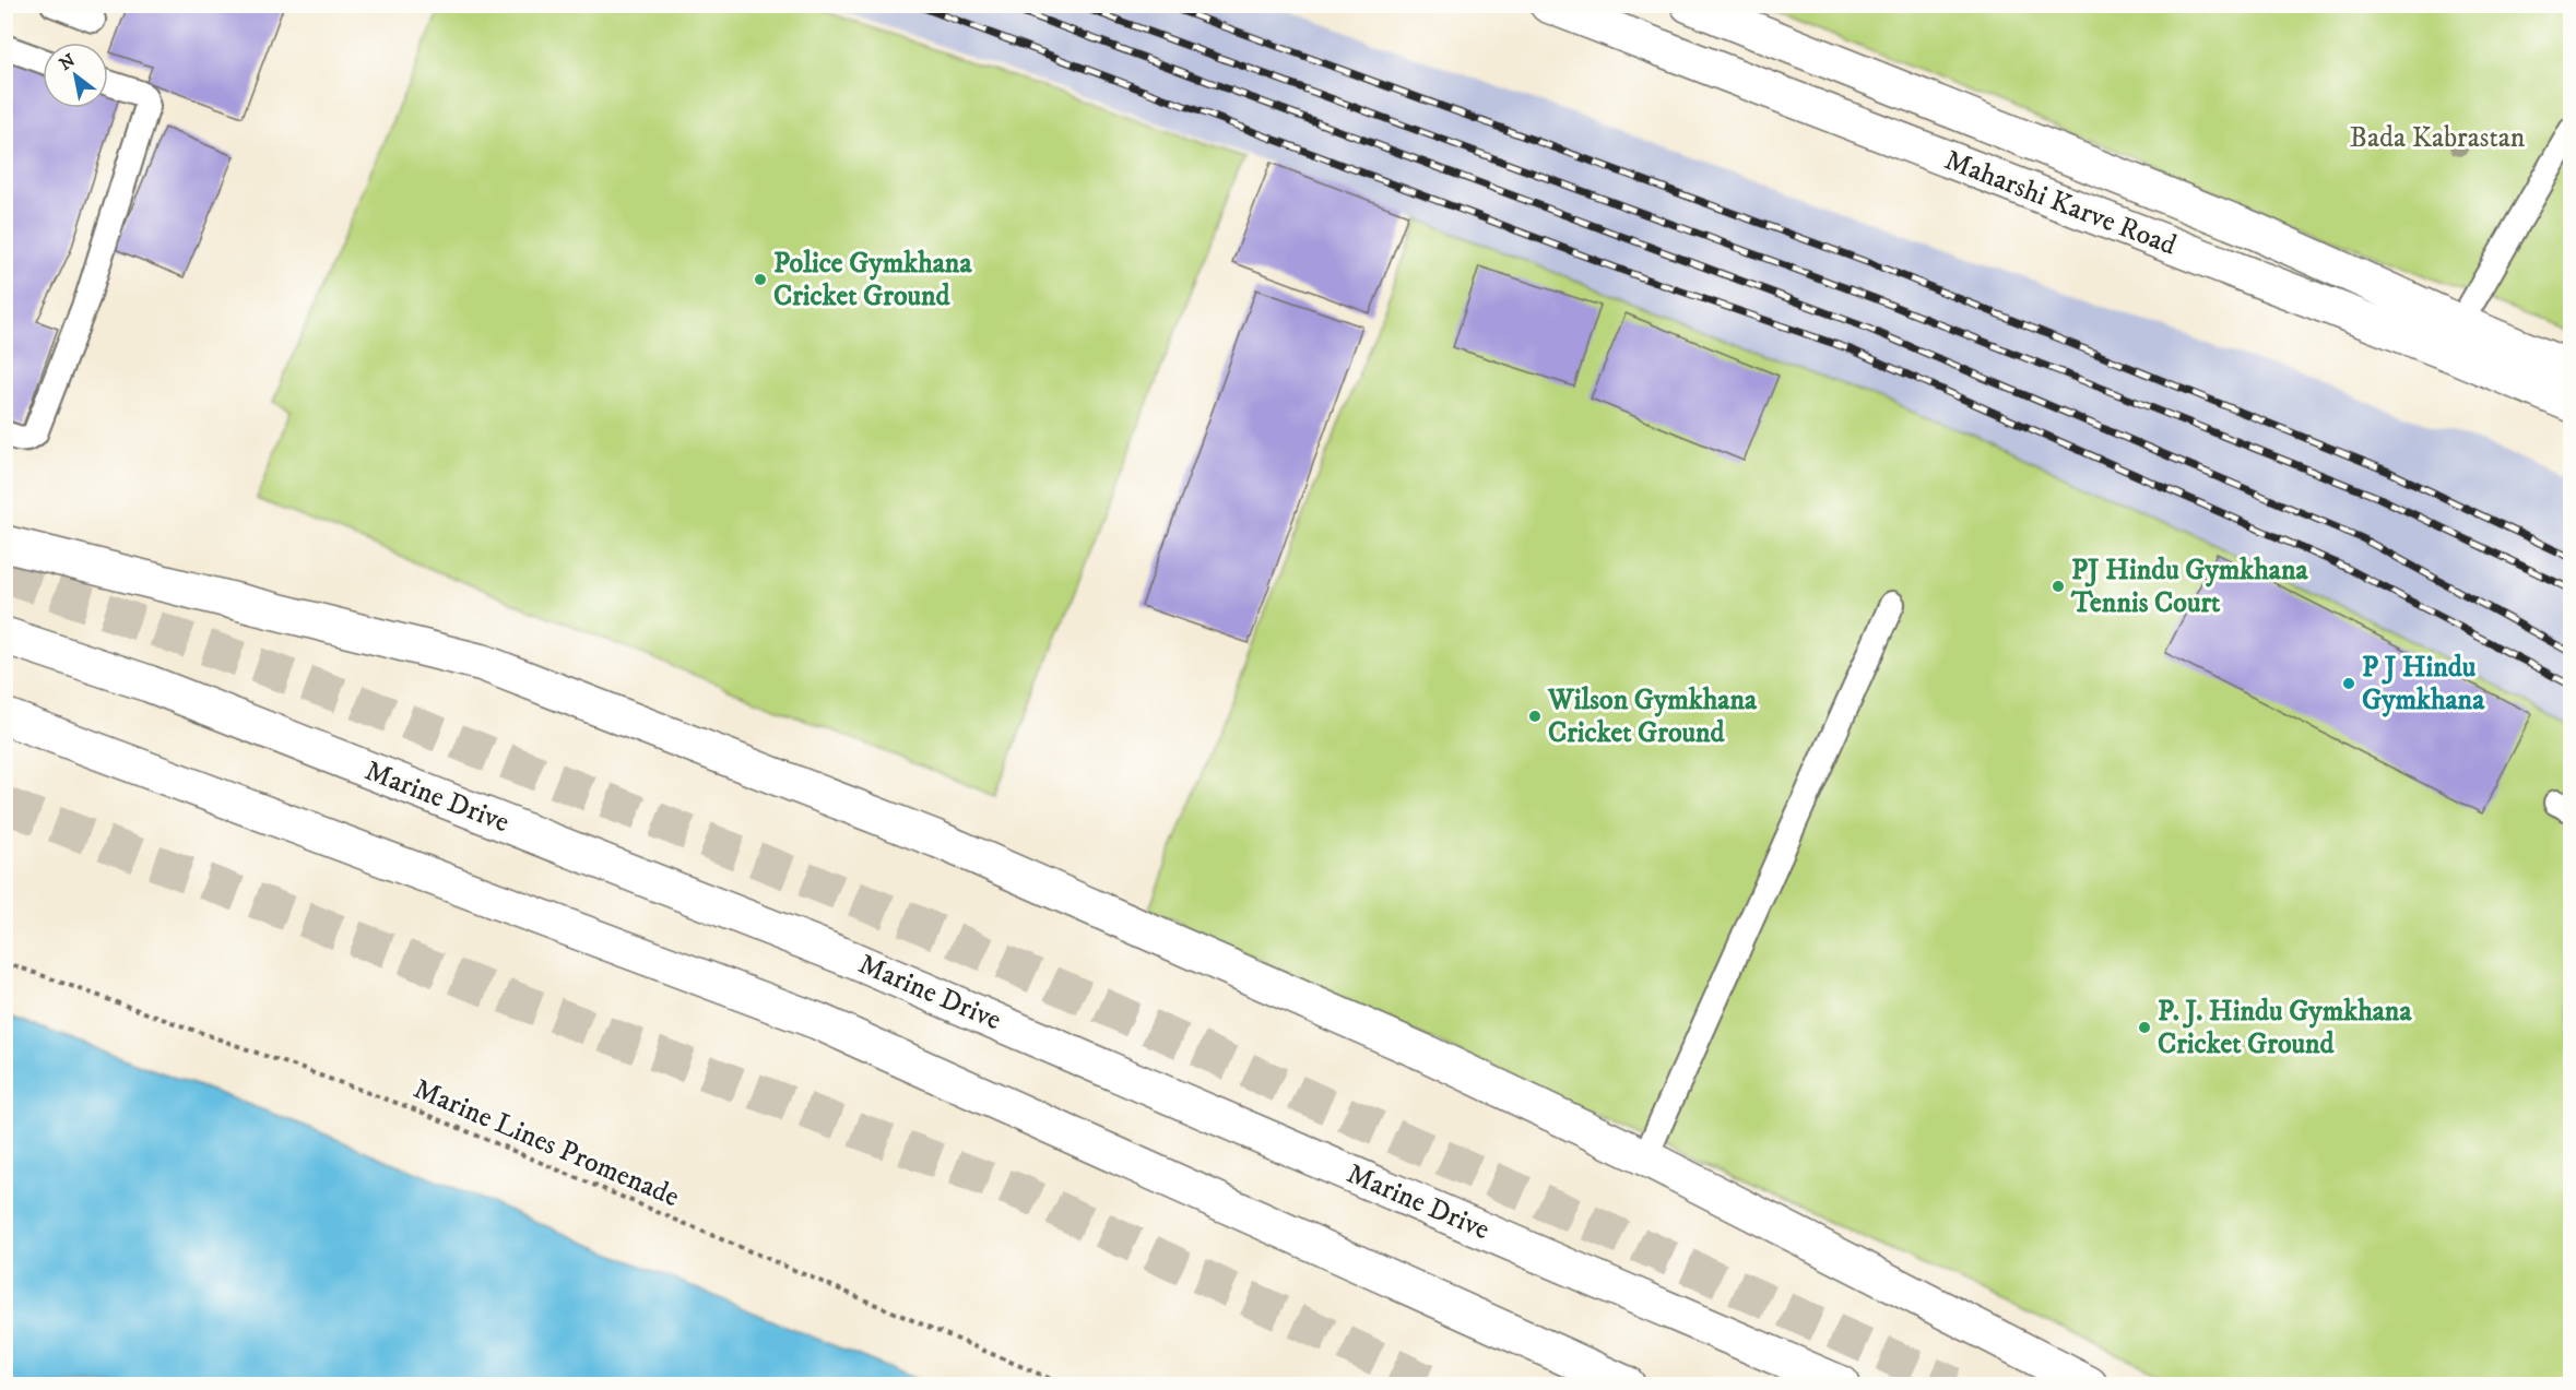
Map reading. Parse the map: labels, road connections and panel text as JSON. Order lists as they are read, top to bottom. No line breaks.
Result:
{"streets":{"main road":["Maharshi Karve Road","Marine Drive"],"path":["Marine Lines Promenade"]},"parks":["Bada Kabrastan"],"places":["Police Gymkhana Cricket Ground","PJ Hindu Gymkhana Tennis Court","P J Hindu Gymkhana","Wilson Gymkhana Cricket Ground","P. J. Hindu Gymkhana Cricket Ground"],"north":"top left"}
